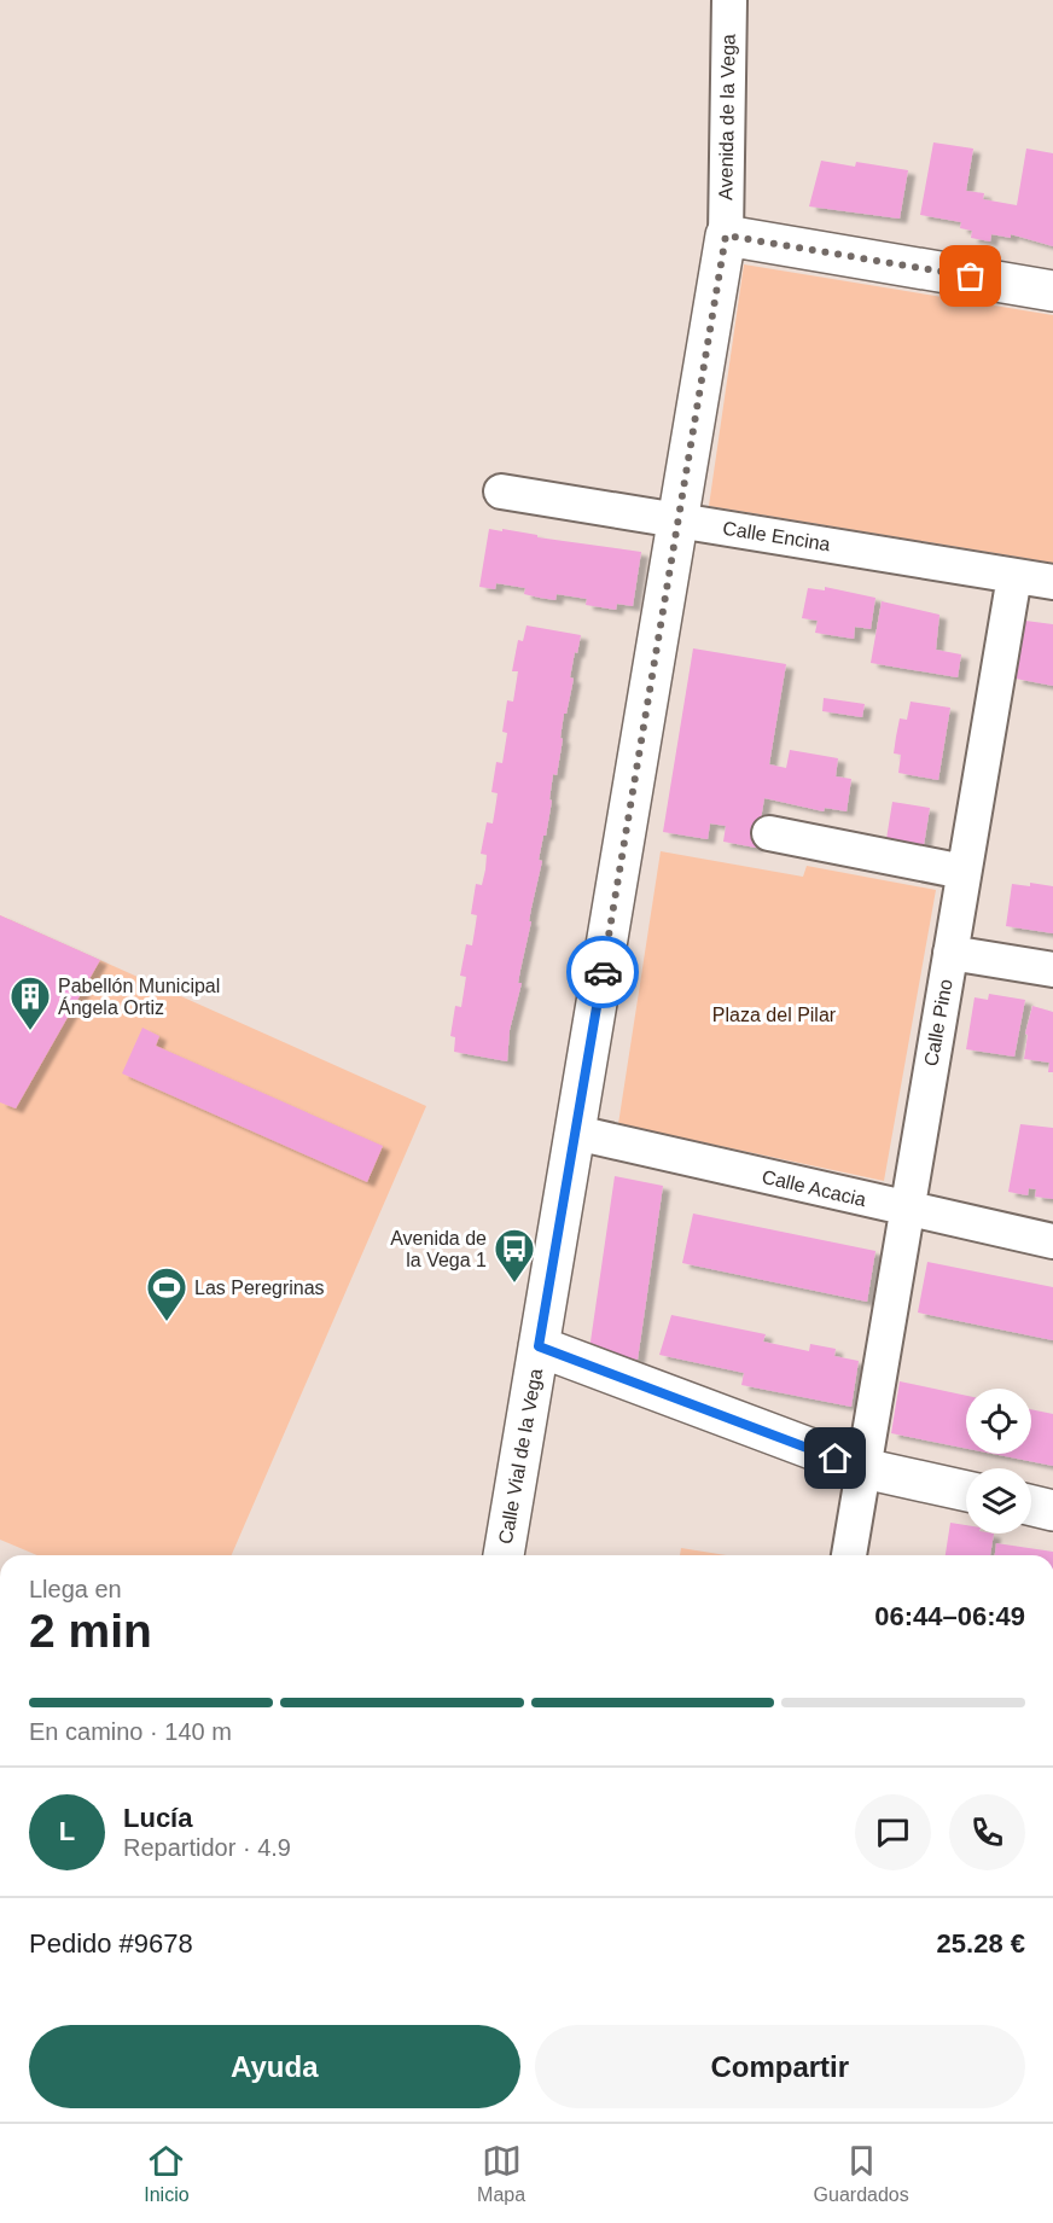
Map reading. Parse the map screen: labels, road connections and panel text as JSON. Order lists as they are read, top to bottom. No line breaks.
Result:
{"streets":{"street":["Avenida de la Vega","Calle Encina","Calle Pino","Calle Acacia","Calle Vial de la Vega"]},"crossings":[["Avenida de la Vega","Calle Vial de la Vega"],["Calle Encina","Calle Pino"],["Calle Encina","Calle Vial de la Vega"],["Calle Pino","Calle Acacia"],["Calle Acacia","Calle Vial de la Vega"]],"parks":["Plaza del Pilar"],"places":{"building":["Pabellón Municipal Ángela Ortiz"],"bus stop":["Avenida de la Vega 1"],"sports":["Las Peregrinas"]},"page":{"heading":["2 min","Llega en","06:44–06:49"],"panel":["Lucía","Repartidor · 4.9","Pedido #9678","25.28 €"],"bar":"En camino · 140 m","round":"L","buttons":["Ayuda","Compartir"],"tabs":["Inicio","Mapa","Guardados"]}}
